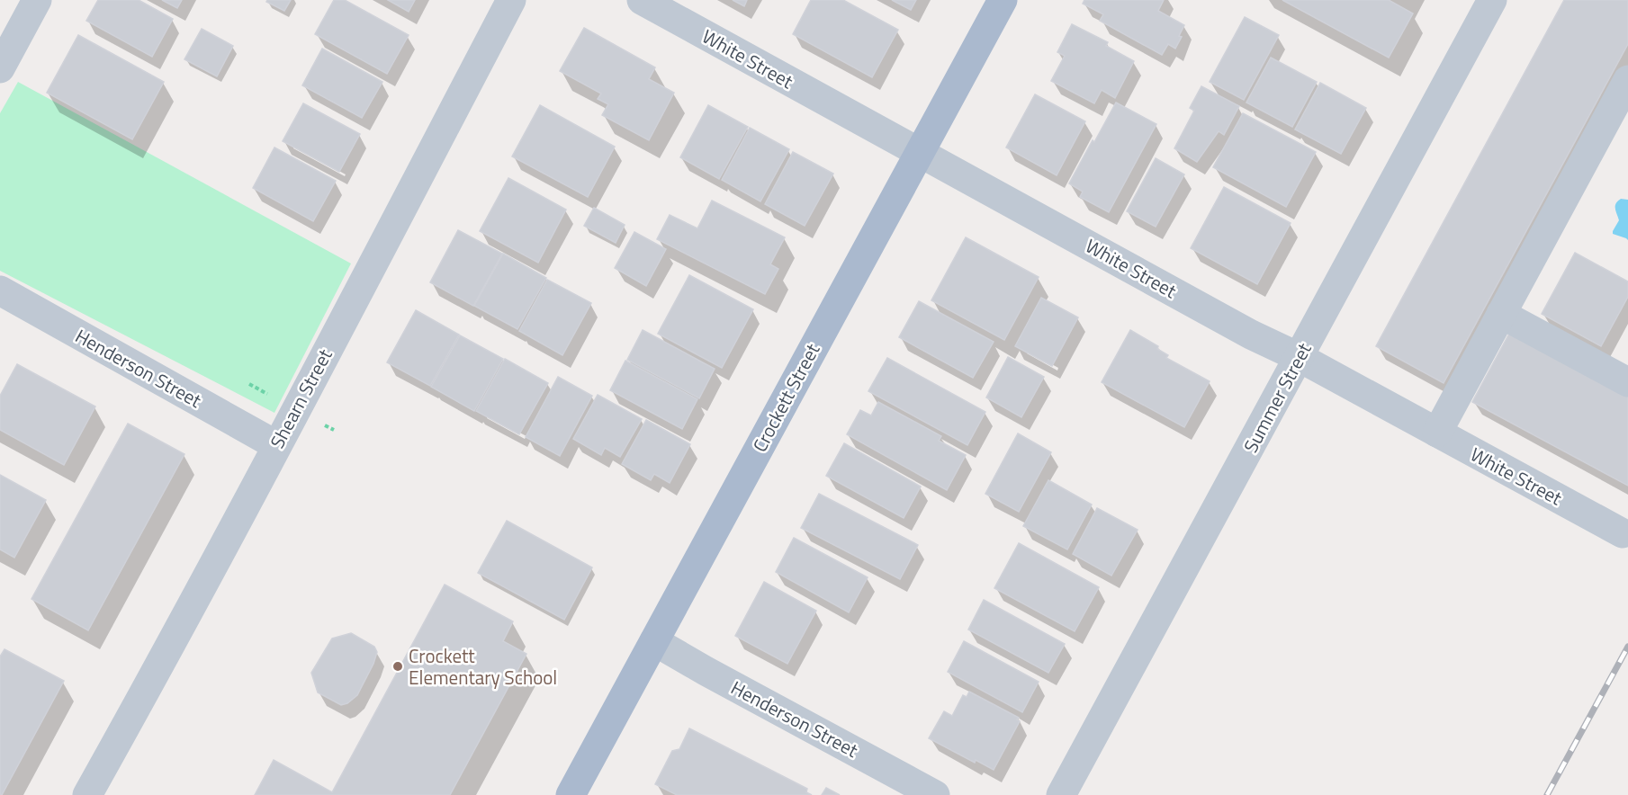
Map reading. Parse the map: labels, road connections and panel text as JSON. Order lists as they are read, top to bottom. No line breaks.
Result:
{"streets":{"main road":["Crockett Street"],"street":["White Street","Henderson Street","Summer Street","Shearn Street"]},"crossings":[["White Street","Crockett Street"],["White Street","Summer Street"],["Henderson Street","Crockett Street"],["Henderson Street","Shearn Street"]],"places":["Crockett Elementary School"]}
